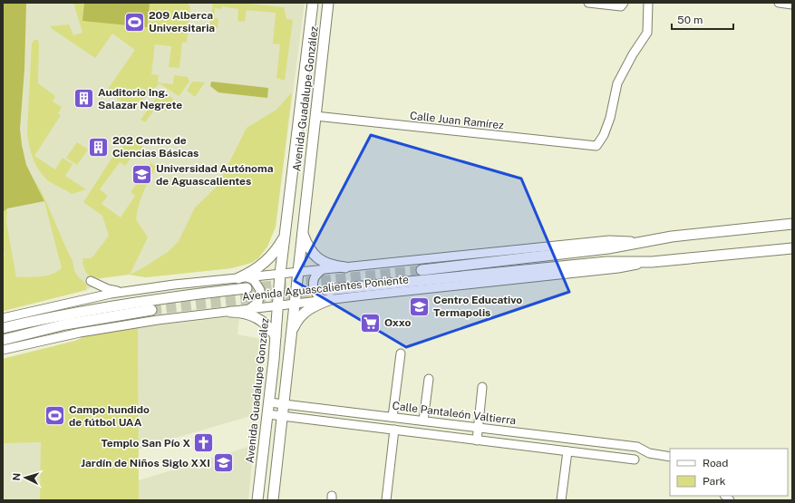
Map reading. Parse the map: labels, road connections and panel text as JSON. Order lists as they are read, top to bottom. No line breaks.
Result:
{"streets":{"main road":["Avenida Guadalupe González","Avenida Aguascalientes Poniente"],"street":["Calle Juan Ramírez","Calle Pantaleón Valtierra"]},"crossings":[["Avenida Guadalupe González","Calle Juan Ramírez"],["Avenida Guadalupe González","Avenida Aguascalientes Poniente"],["Avenida Guadalupe González","Calle Pantaleón Valtierra"]],"places":{"sports":["209 Alberca Universitaria","Campo hundido de fútbol UAA"],"building":["Auditorio Ing. Salazar Negrete","202 Centro de Ciencias Básicas"],"school or university":["Universidad Autónoma de Aguascalientes","Centro Educativo Termapolis","Jardín de Niños Siglo XXI"],"supermarket":["Oxxo"],"church":["Templo San Pío X"]},"legend":["Road","Park"],"scale_bar":"50 m","north":"left"}
